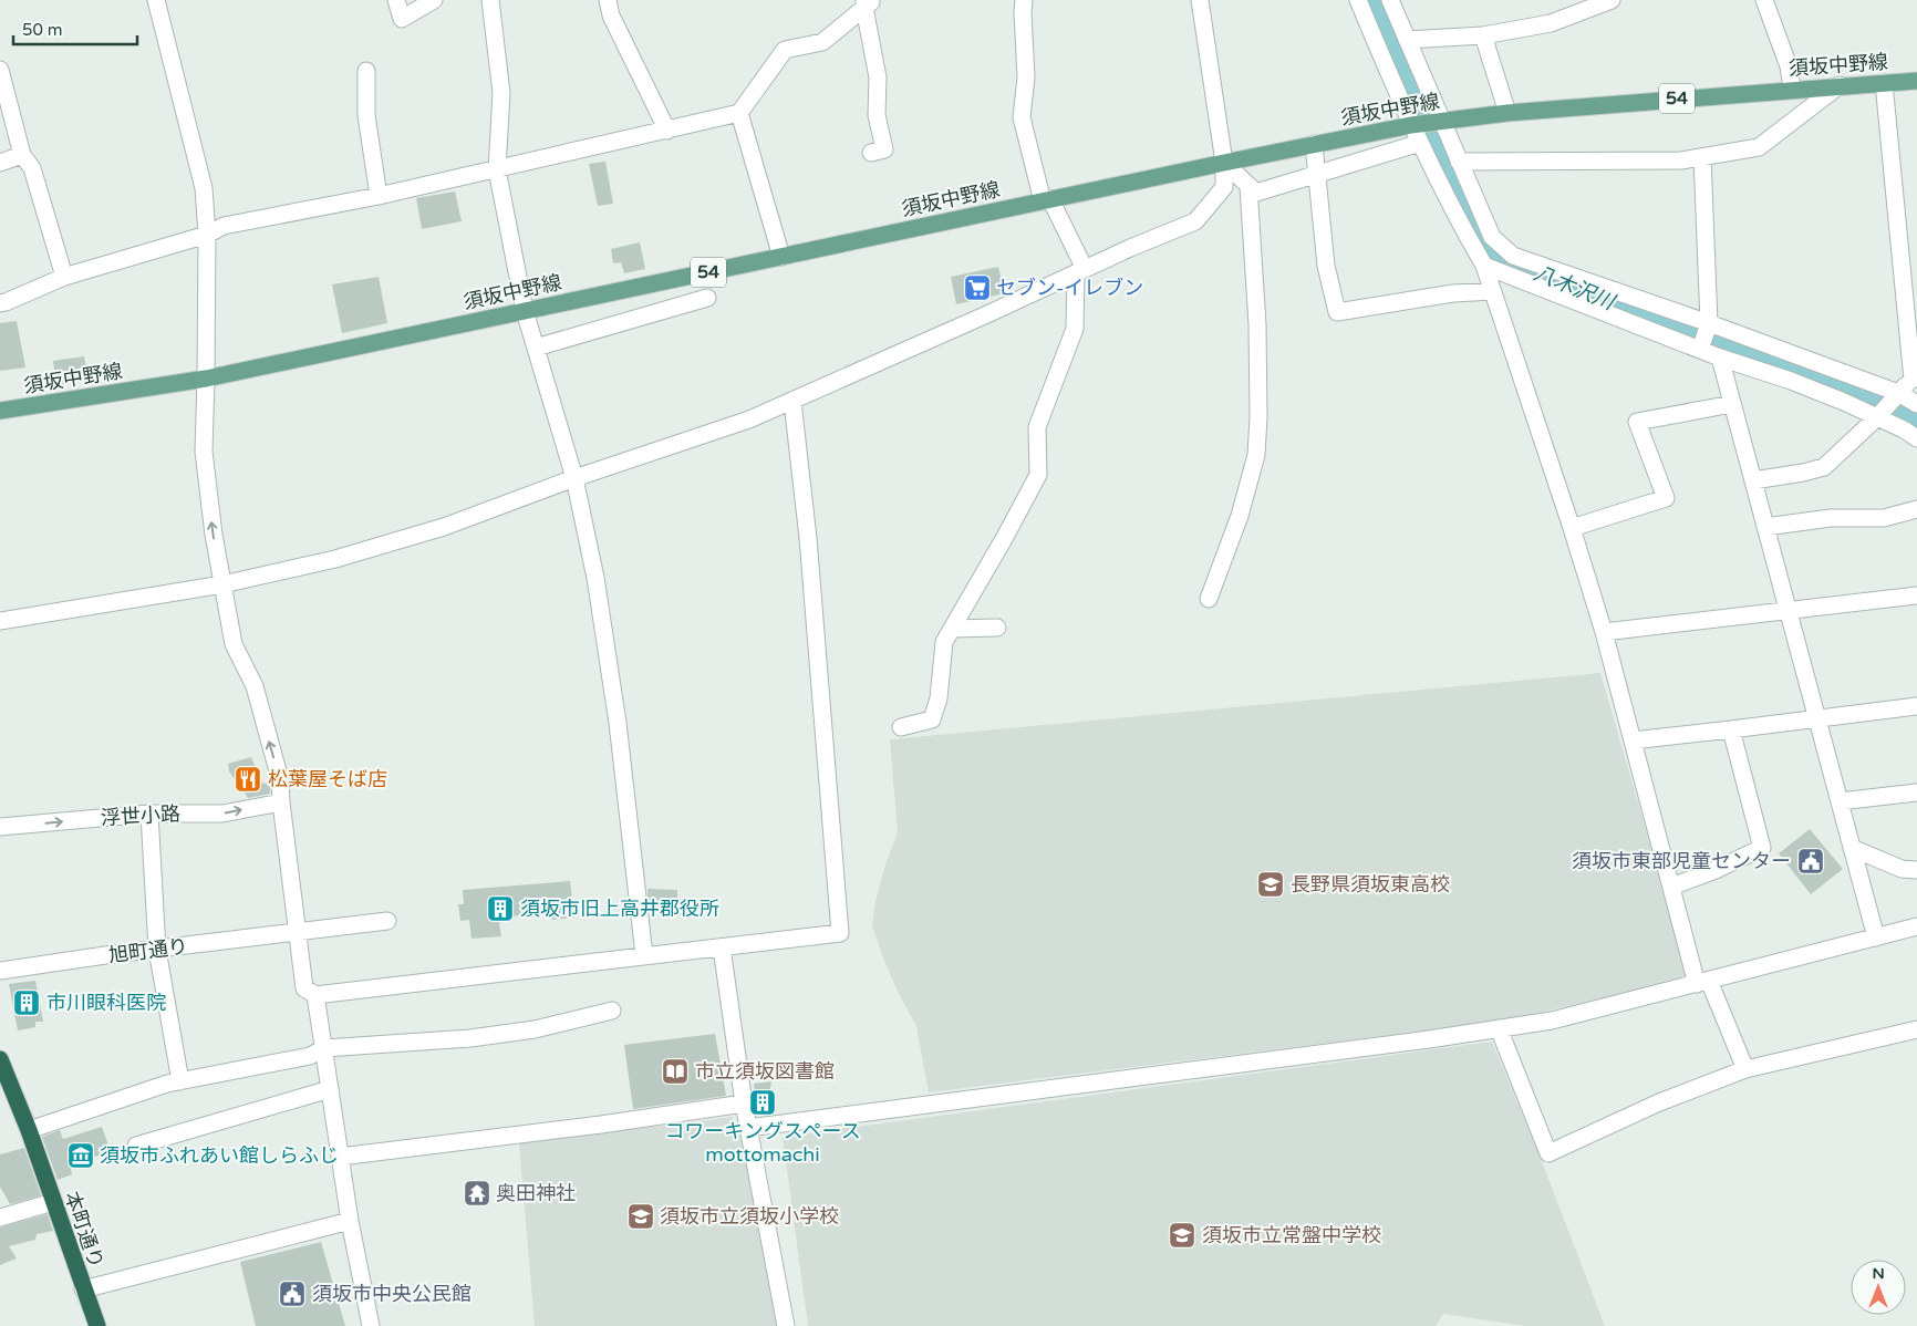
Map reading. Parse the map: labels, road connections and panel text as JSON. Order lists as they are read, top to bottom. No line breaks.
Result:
{"streets":{"highway":["本町通り"],"main road":["須坂中野線","54"],"street":["浮世小路","旭町通り"]},"one_way":["浮世小路"],"water":["八木沢川"],"places":{"supermarket":["セブン-イレブン"],"restaurant":["松葉屋そば店"],"public building":["須坂市東部児童センター","須坂市中央公民館"],"school or university":["長野県須坂東高校","須坂市立須坂小学校","須坂市立常盤中学校"],"building":["須坂市旧上高井郡役所","市川眼科医院","コワーキングスペース mottomachi"],"library":["市立須坂図書館"],"museum":["須坂市ふれあい館しらふじ"],"temple":["奥田神社"]},"scale_bar":"50 m","north":"top"}
